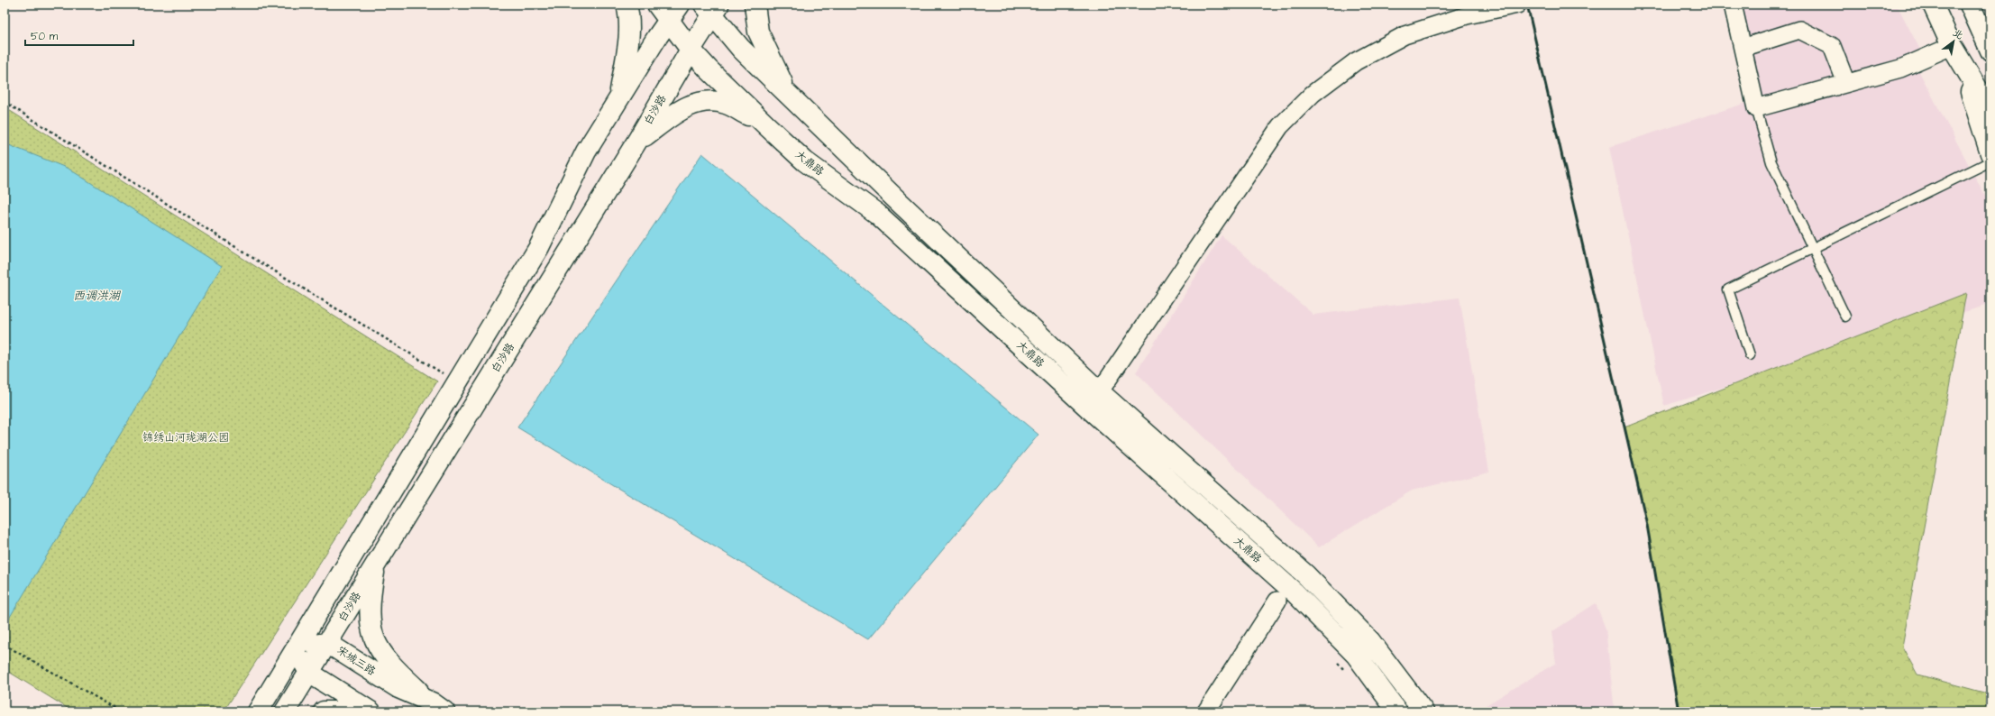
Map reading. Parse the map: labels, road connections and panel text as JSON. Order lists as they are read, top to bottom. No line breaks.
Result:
{"streets":{"main road":["白沙路","大鼎路","宋城三路"]},"crossings":[["白沙路","大鼎路"],["白沙路","宋城三路"]],"water":["西调洪湖"],"parks":["锦绣山河珑湖公园"],"scale_bar":"50 m","north":"top right"}
